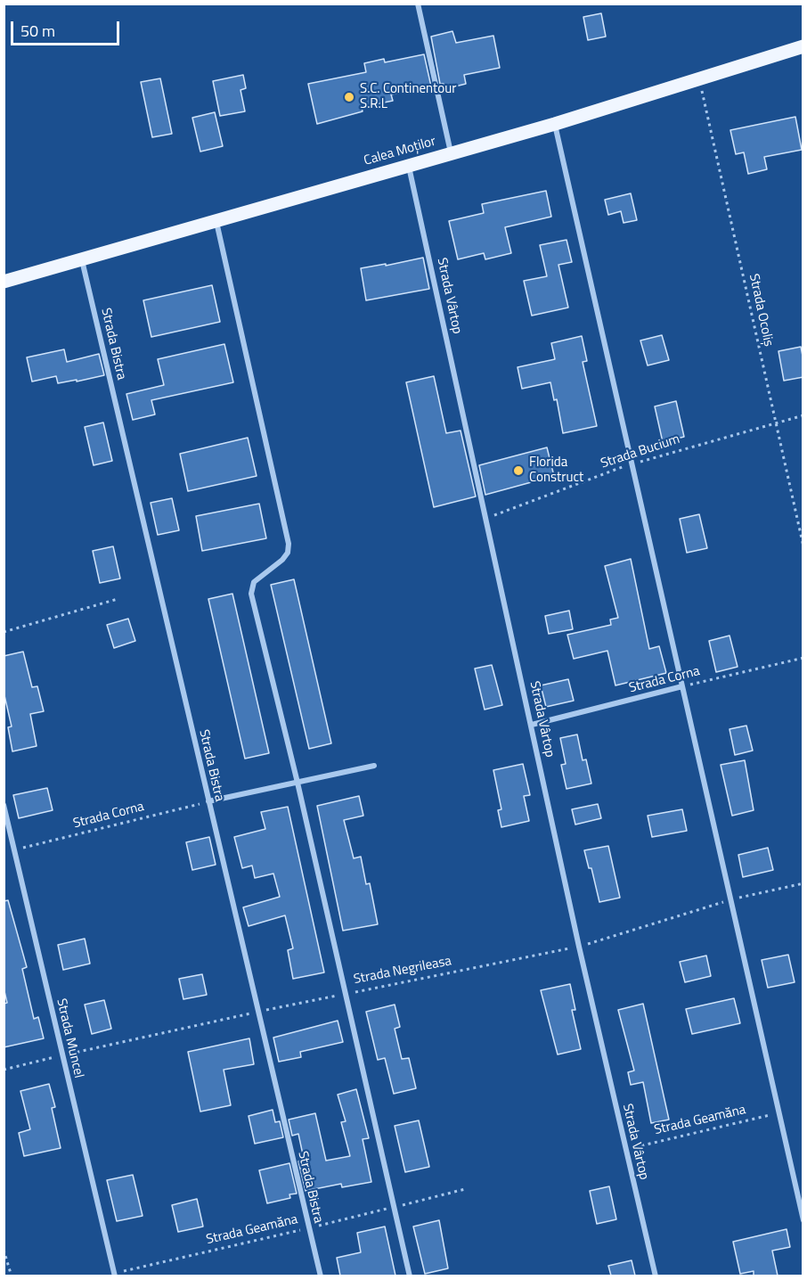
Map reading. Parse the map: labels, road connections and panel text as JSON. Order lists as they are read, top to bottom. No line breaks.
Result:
{"streets":{"main road":["Calea Moților"],"street":["Strada Vârtop","Strada Bistra","Strada Corna","Strada Muncel"],"path":["Strada Ocoliș","Strada Bucium","Strada Negrileasa","Strada Geamăna"]},"crossings":[["Calea Moților","Strada Vârtop"],["Calea Moților","Strada Ocoliș"],["Calea Moților","Strada Bistra"],["Strada Vârtop","Strada Bucium"],["Strada Vârtop","Strada Corna"],["Strada Vârtop","Strada Negrileasa"],["Strada Vârtop","Strada Geamăna"],["Strada Ocoliș","Strada Bucium"],["Strada Bistra","Strada Corna"],["Strada Bistra","Strada Negrileasa"],["Strada Bistra","Strada Geamăna"],["Strada Corna","Strada Muncel"],["Strada Negrileasa","Strada Muncel"],["Strada Muncel","Strada Geamăna"]],"places":["S.C. Continentour S.R.L","Florida Construct"],"scale_bar":"50 m"}
